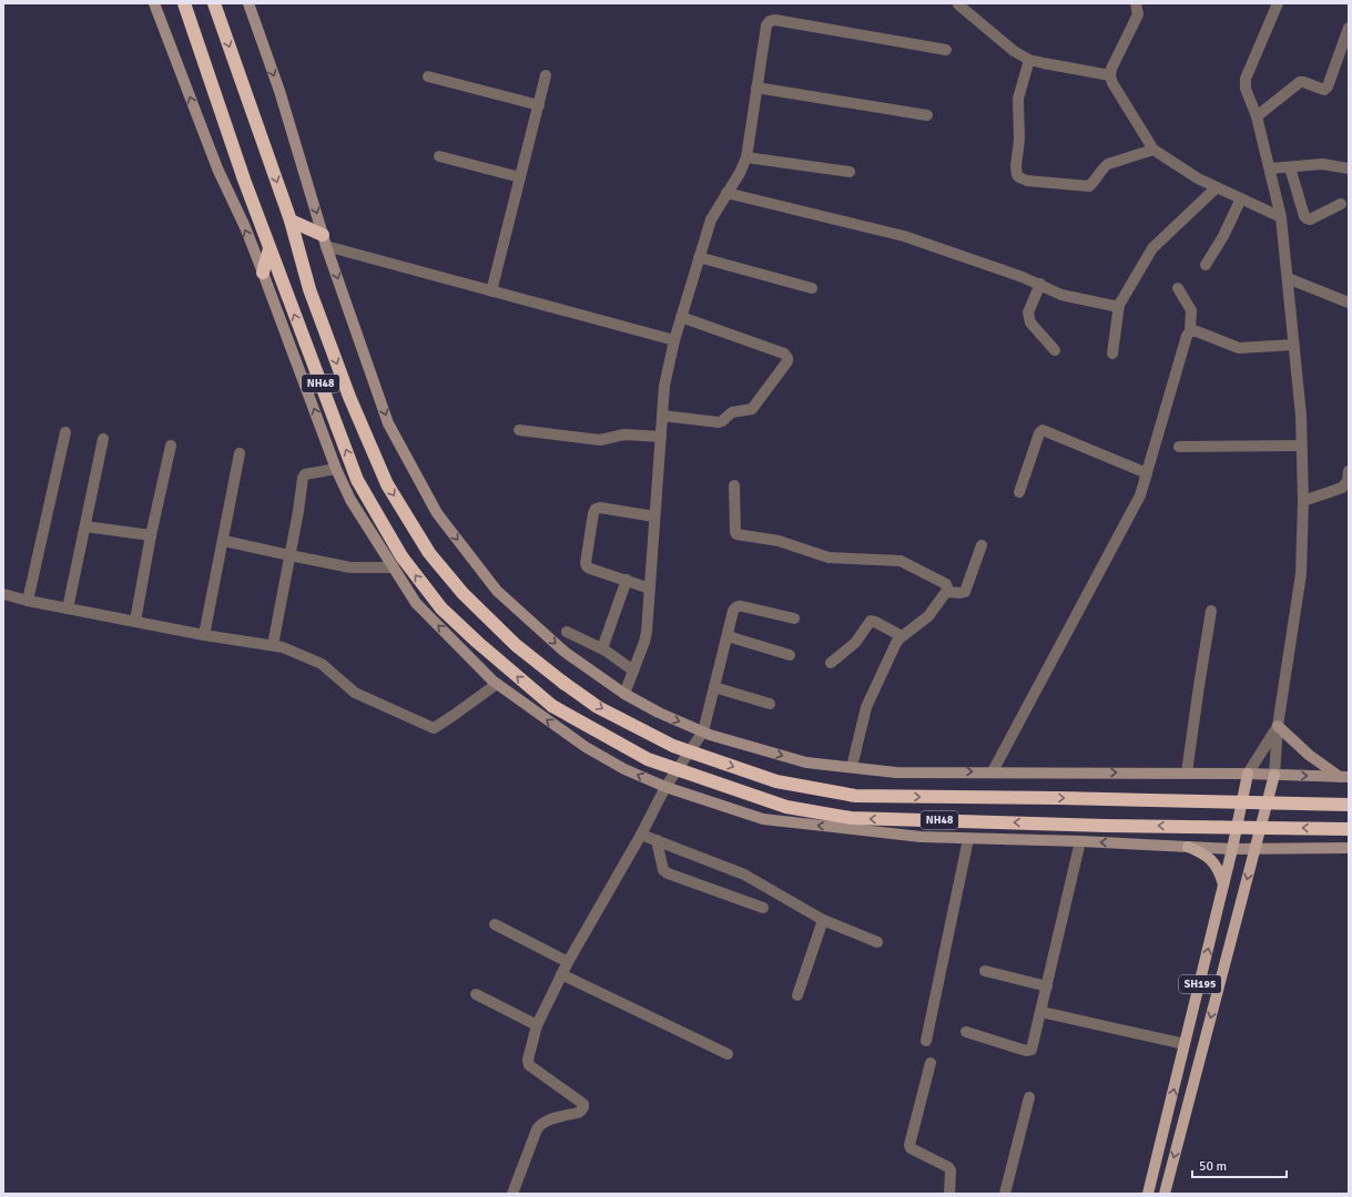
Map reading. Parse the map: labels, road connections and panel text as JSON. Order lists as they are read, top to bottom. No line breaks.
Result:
{"streets":{"highway":["NH48"],"main road":["SH195"]},"scale_bar":"50 m"}
